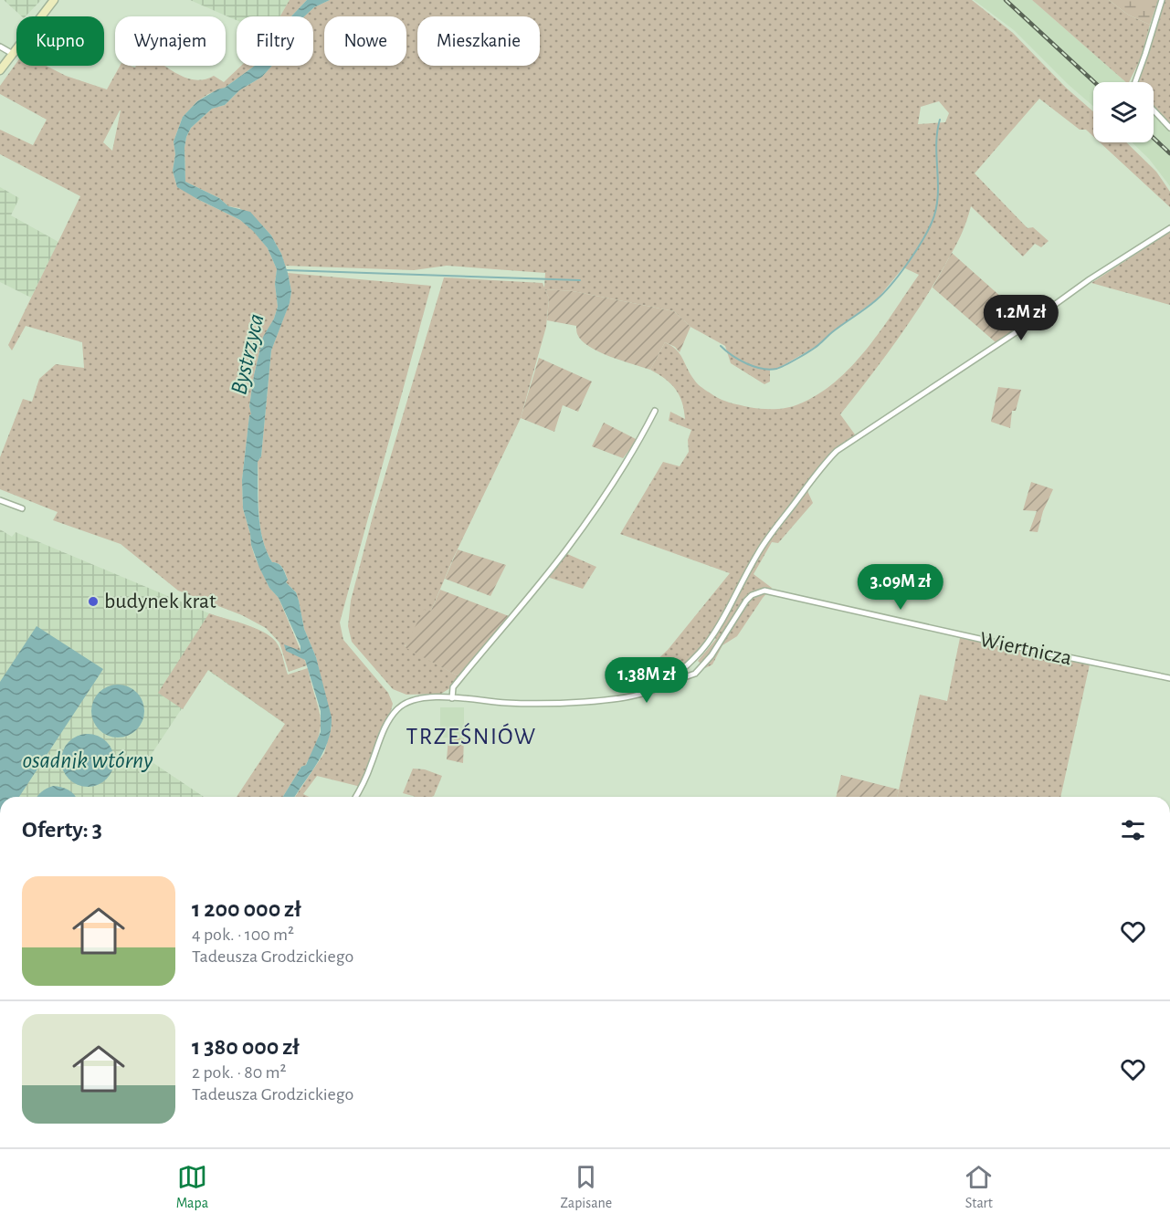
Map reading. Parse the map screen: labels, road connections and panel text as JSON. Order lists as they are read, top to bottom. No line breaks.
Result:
{"streets":{"street":["Wiertnicza"]},"districts":["TRZEŚNIÓW"],"water":["Bystrzyca","osadnik wtórny"],"places":["budynek krat"],"page":{"chip":["Kupno","Wynajem","Filtry","Nowe","Mieszkanie"],"price":["1.2M zł","3.09M zł","1.38M zł"],"heading":"Oferty: 3","list":[{"name":"1 200 000 zł","note":"4 pok. · 100 m² · Tadeusza Grodzickiego"},{"name":"1 380 000 zł","note":"2 pok. · 80 m² · Tadeusza Grodzickiego"}],"tabs":["Mapa","Zapisane","Start"]}}
